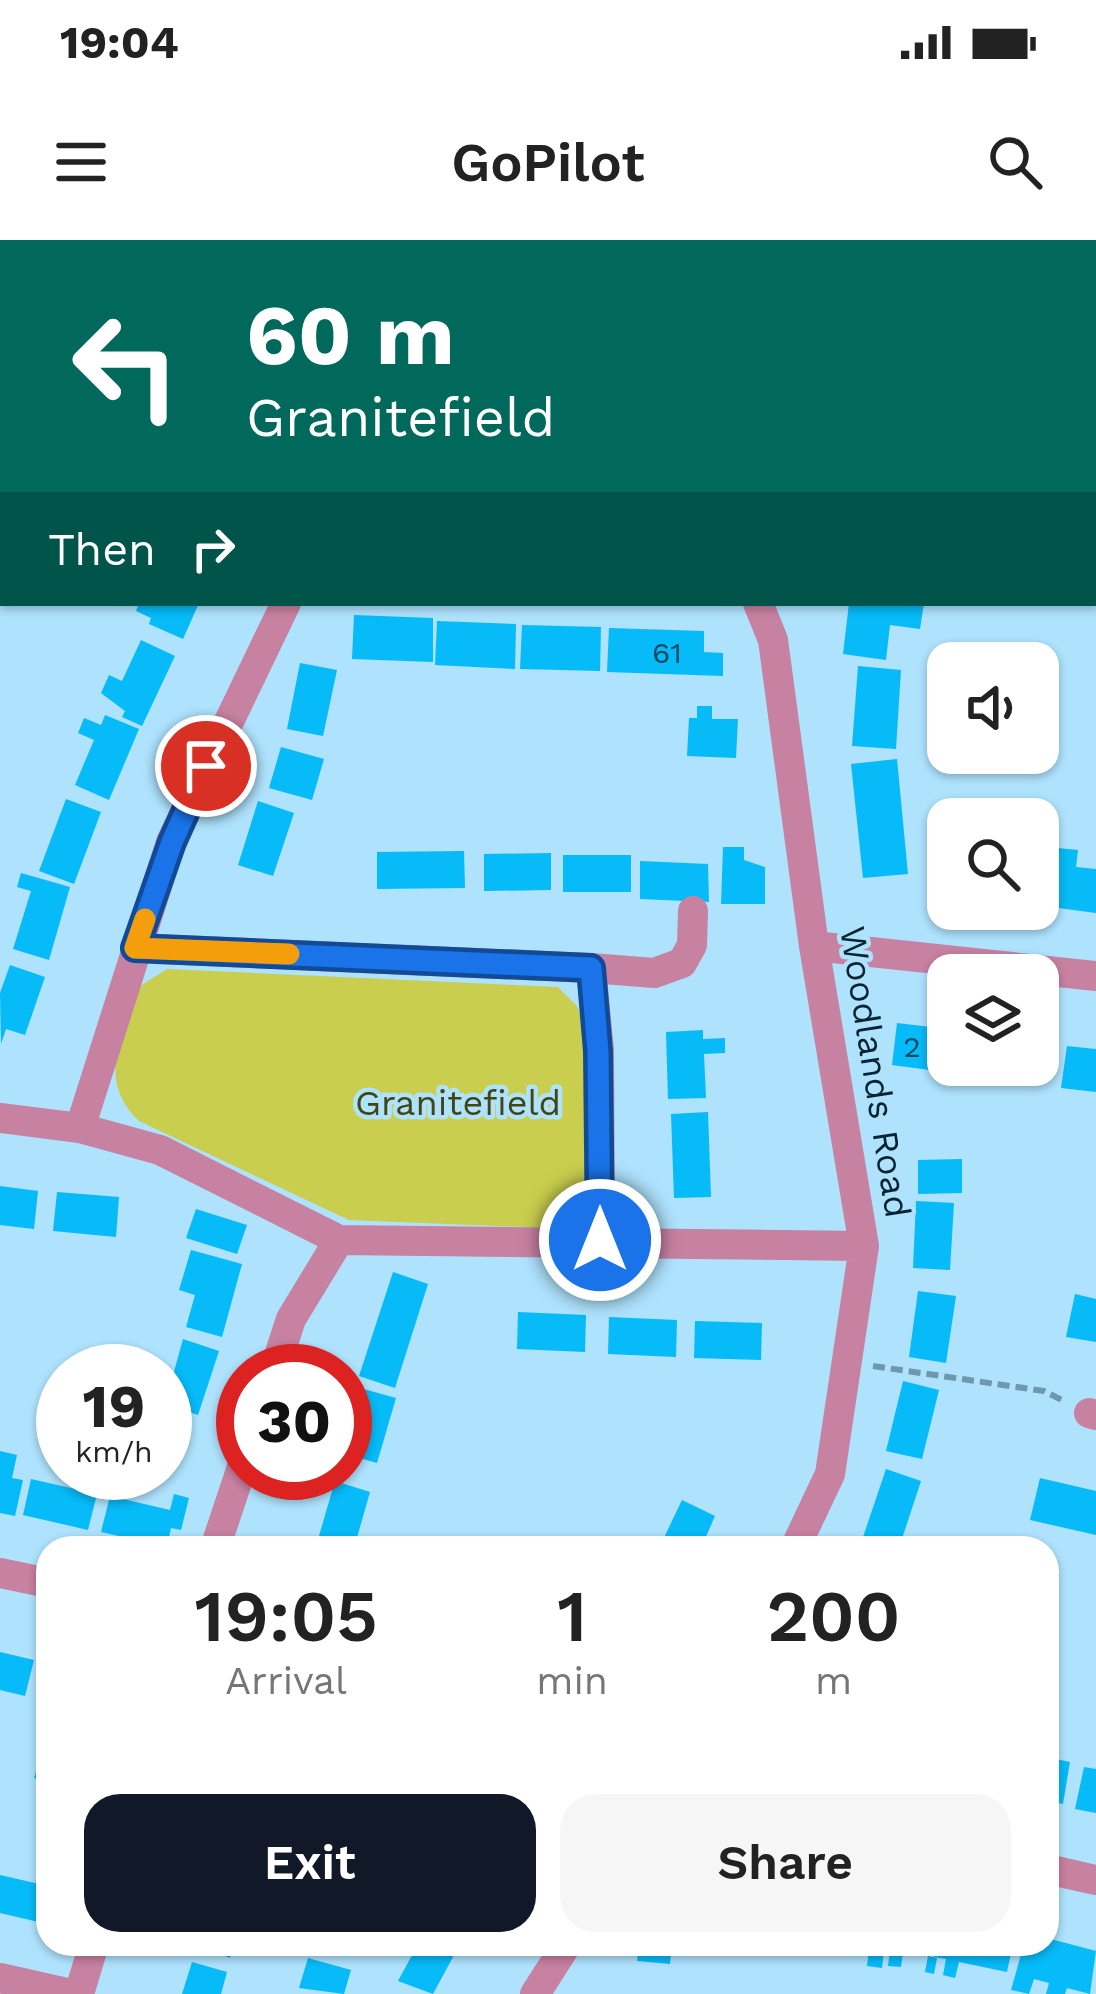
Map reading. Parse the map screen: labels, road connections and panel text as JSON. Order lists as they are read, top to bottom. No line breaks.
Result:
{"streets":{"street":["Woodlands Road"]},"parks":["Granitefield"],"house_numbers":["61","2"],"page":{"status":"19:04","header":"GoPilot","turn":["60 m","Granitefield"],"then":"Then","speed":"19 km/h","limit":"30","eta":["19:05","Arrival","1","min","200","m"],"buttons":["Exit","Share"]}}
